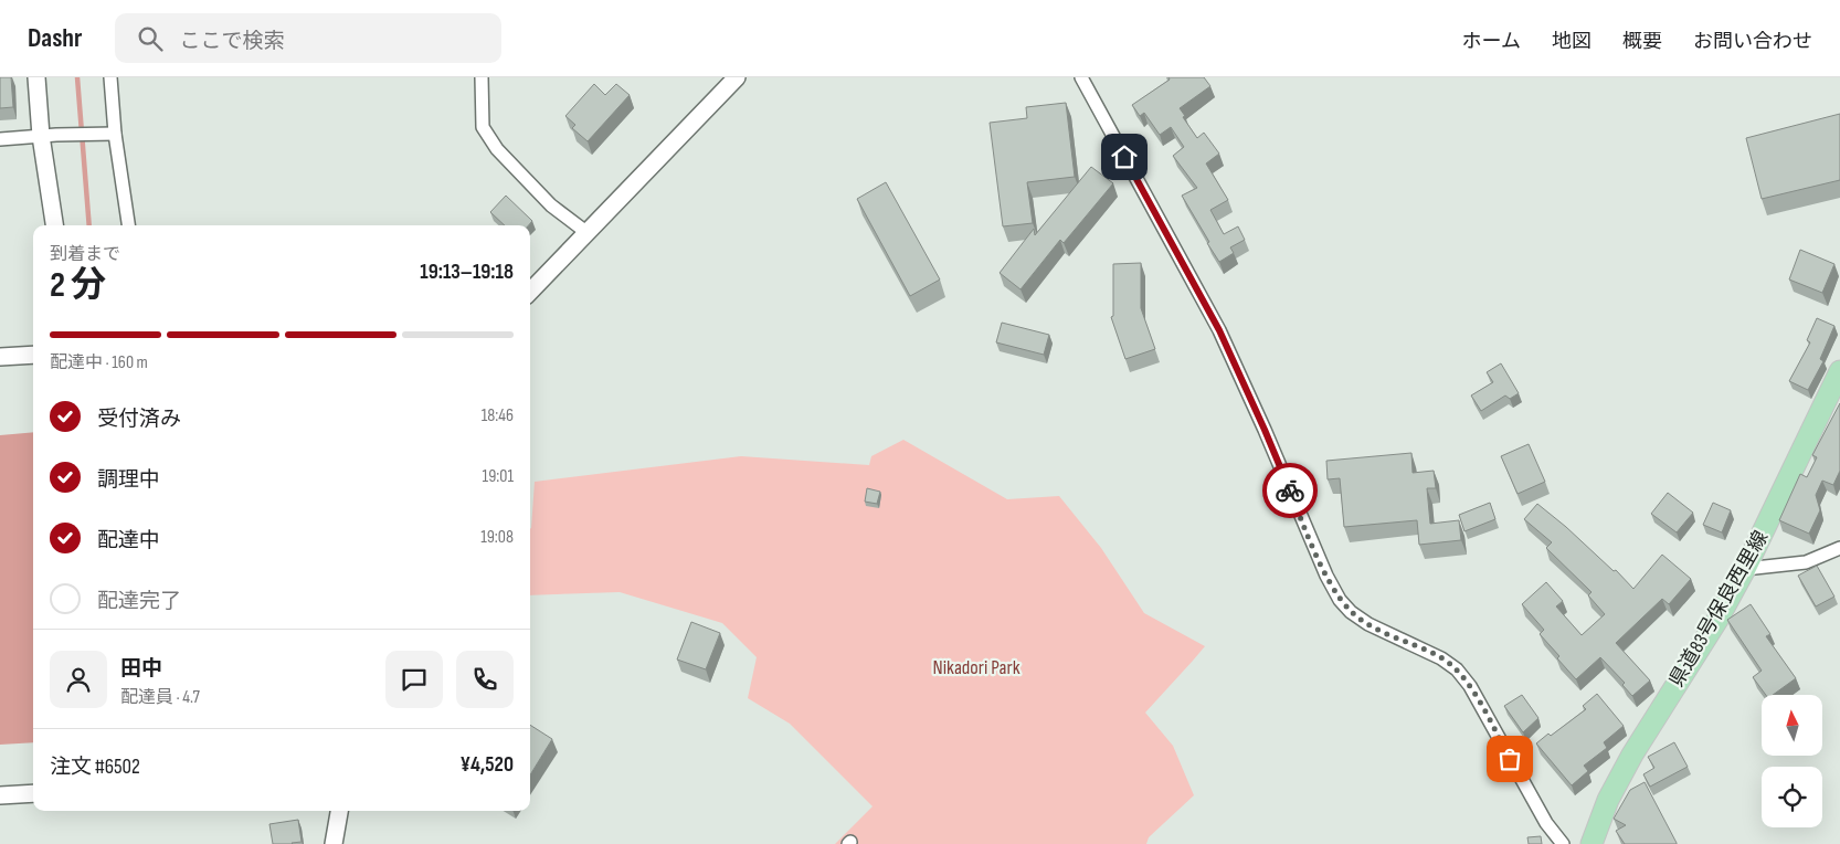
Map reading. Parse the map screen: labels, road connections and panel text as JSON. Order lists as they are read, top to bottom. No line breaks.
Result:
{"streets":{"main road":["県道83号保良西里線"]},"parks":["Nikadori Park"],"north":"top","page":{"header":"Dashr","search":"ここで検索","nav":["ホーム","地図","概要","お問い合わせ"],"heading":["2 分","到着まで","19:13–19:18"],"panel":["田中","配達員 · 4.7","注文 #6502","¥4,520"],"bar":"配達中 · 160 m","list":[["受付済み","18:46"],["調理中","19:01"],["配達中","19:08"],"配達完了"]}}
